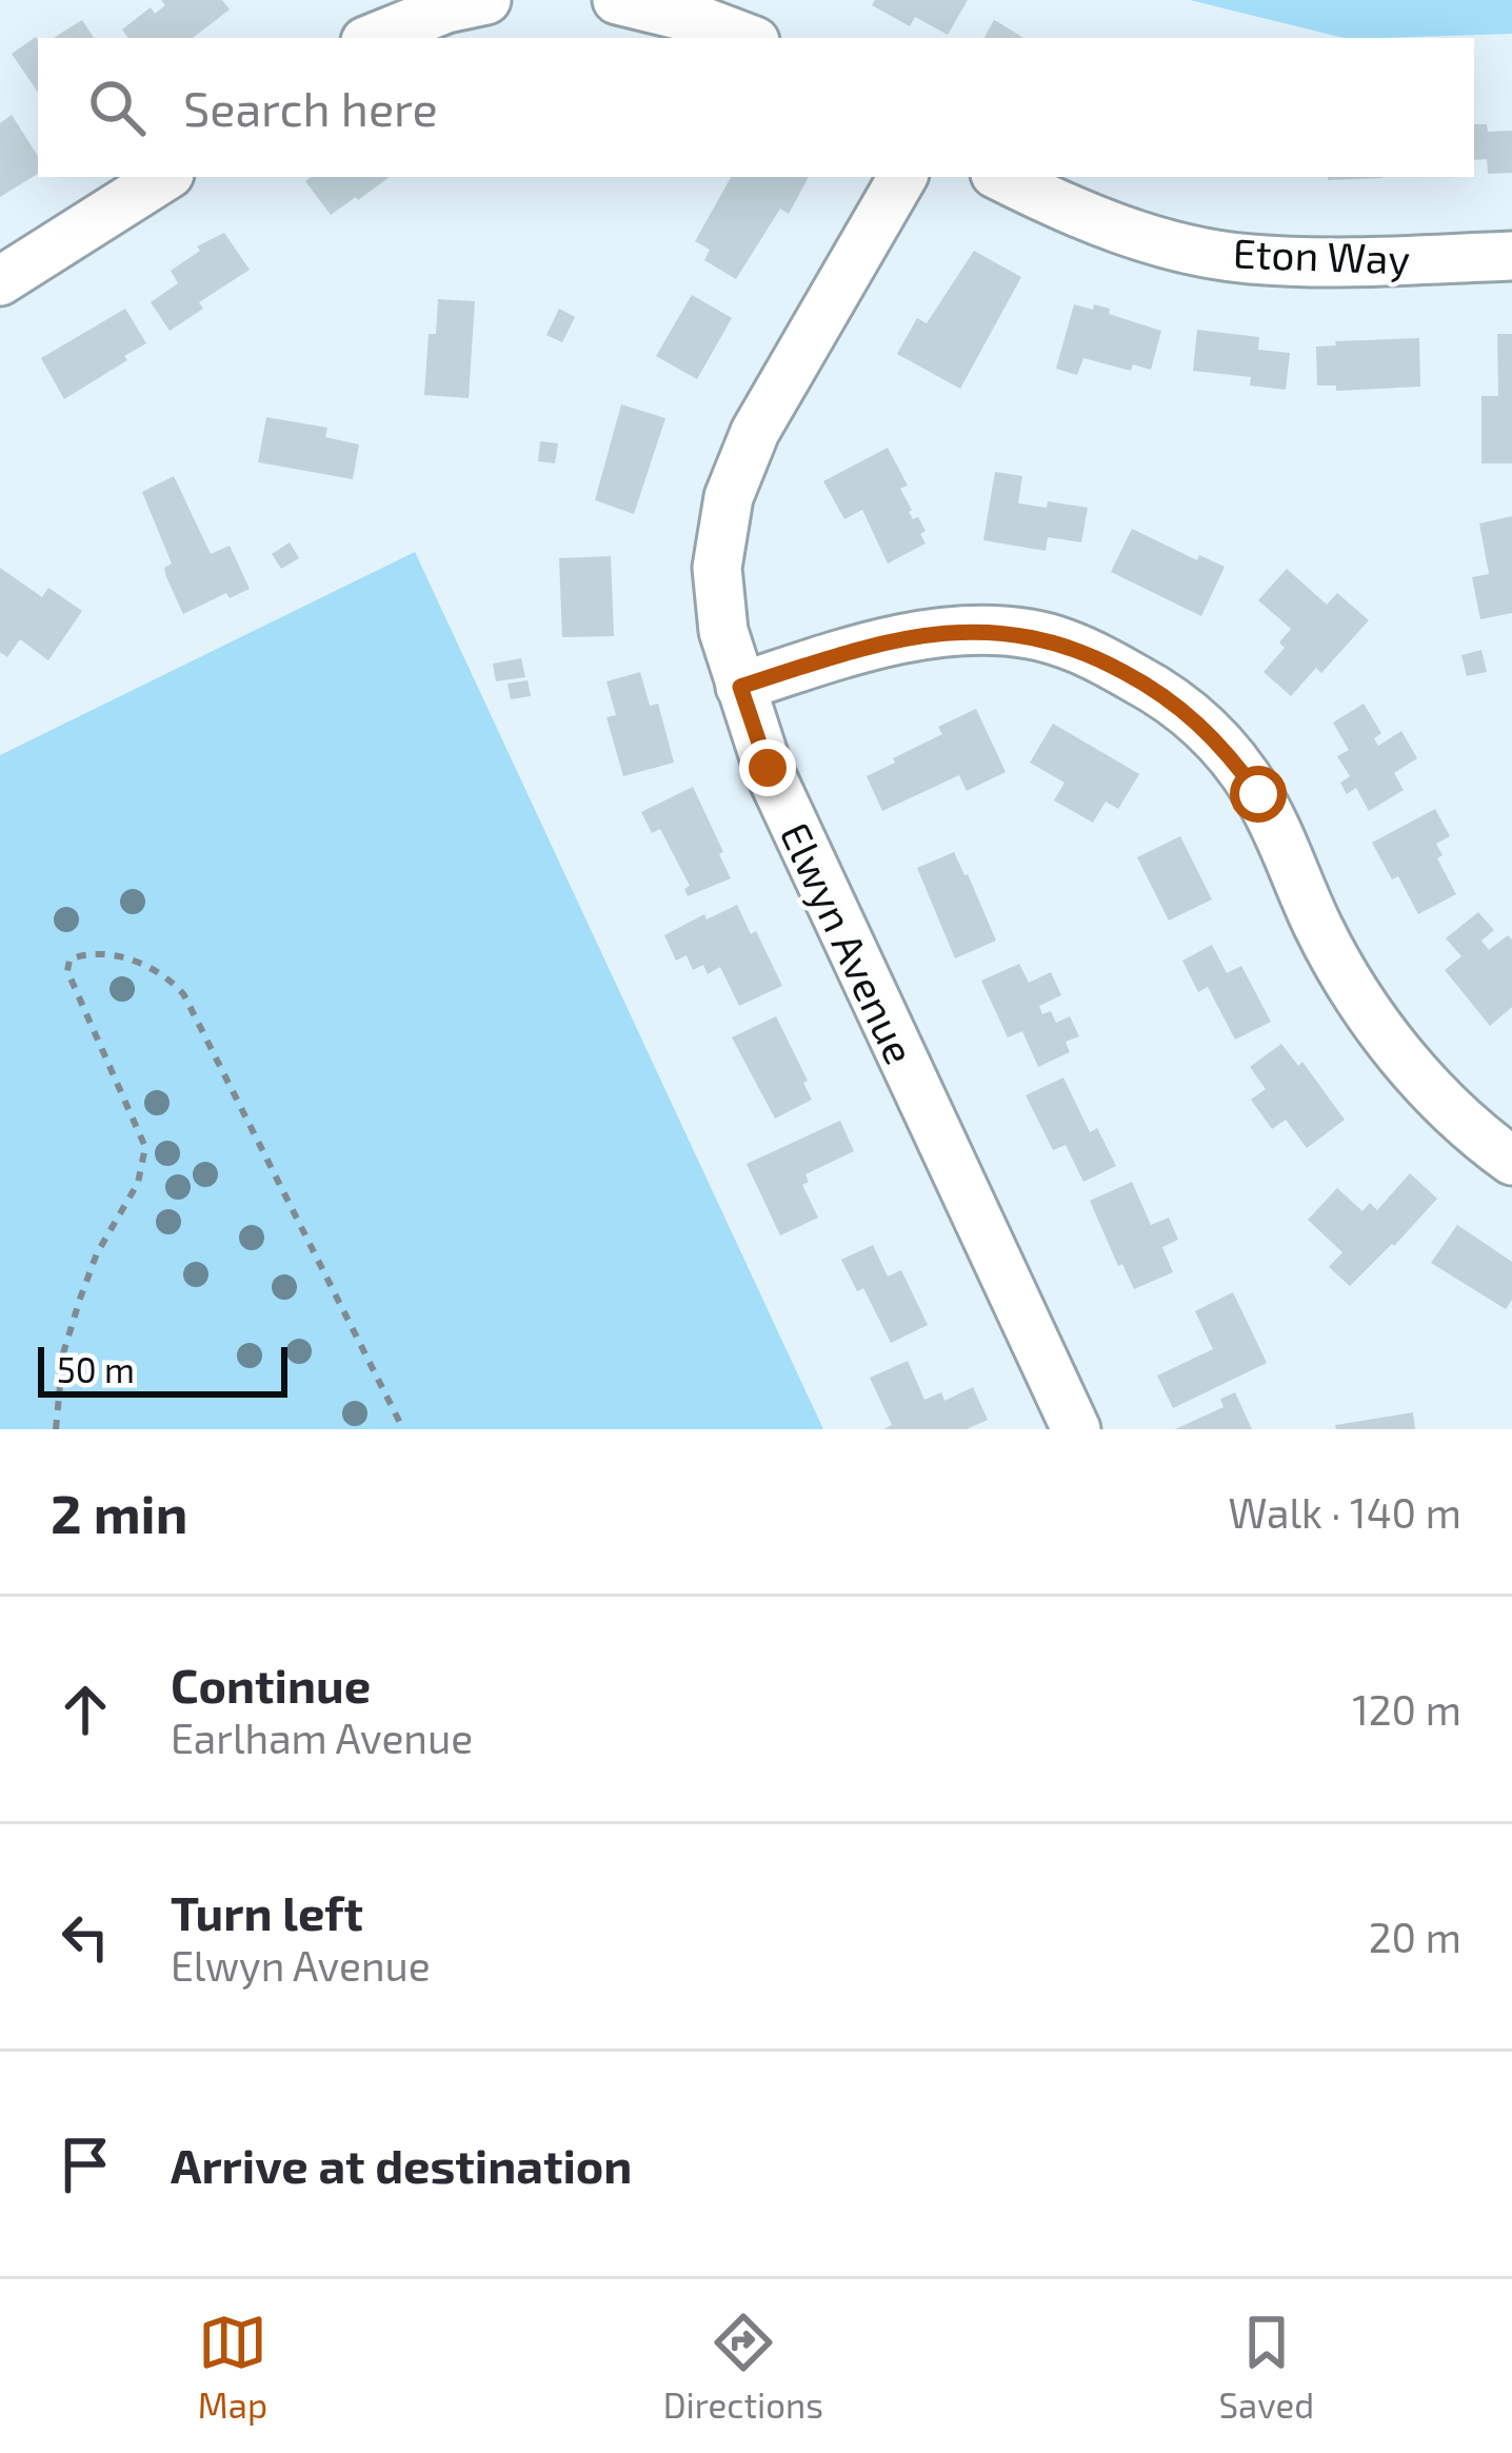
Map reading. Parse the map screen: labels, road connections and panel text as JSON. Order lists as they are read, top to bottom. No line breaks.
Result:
{"streets":{"street":["Eton Way","Elwyn Avenue"]},"scale_bar":"50 m","page":{"search":"Search here","scale":"50 m","heading":["2 min","Walk · 140 m"],"list":[["Continue","Earlham Avenue","120 m"],["Turn left","Elwyn Avenue","20 m"],"Arrive at destination"],"nav":["Map","Directions","Saved"]}}
